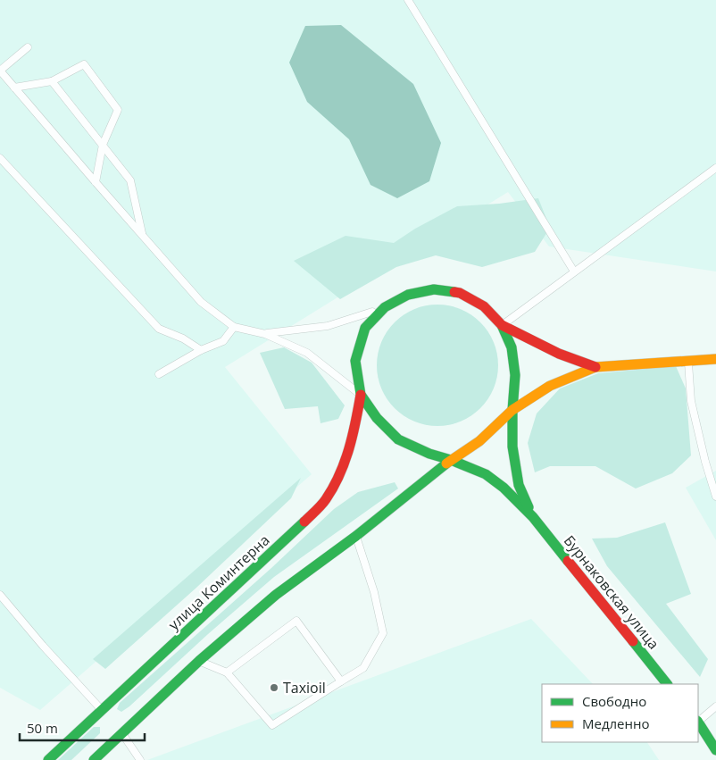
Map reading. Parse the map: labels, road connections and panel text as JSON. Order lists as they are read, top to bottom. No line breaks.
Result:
{"streets":{"main road":["улица Коминтерна","Бурнаковская улица"]},"places":["Taxioil"],"legend":["Свободно","Медленно"],"scale_bar":"50 m"}
